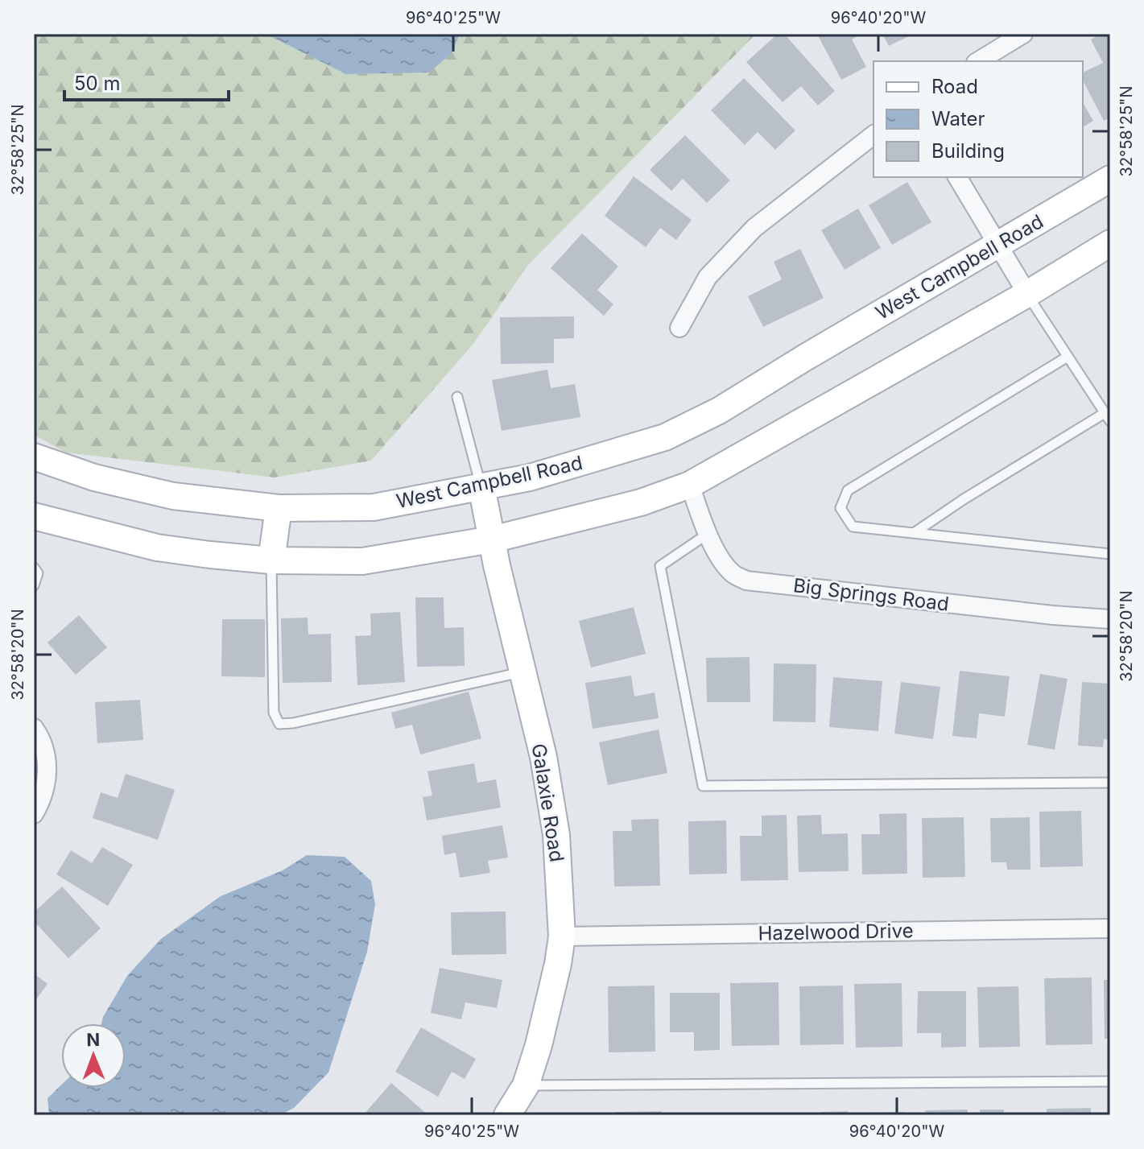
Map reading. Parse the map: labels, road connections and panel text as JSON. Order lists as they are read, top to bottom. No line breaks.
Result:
{"streets":{"main road":["West Campbell Road","Galaxie Road"],"street":["Big Springs Road","Hazelwood Drive"]},"crossings":[["West Campbell Road","Galaxie Road"],["Galaxie Road","Hazelwood Drive"]],"legend":["Road","Water","Building"],"scale_bar":"50 m","north":"top","coordinates":["96°40'25\"W","96°40'20\"W","32°58'25\"N","32°58'20\"N"]}
